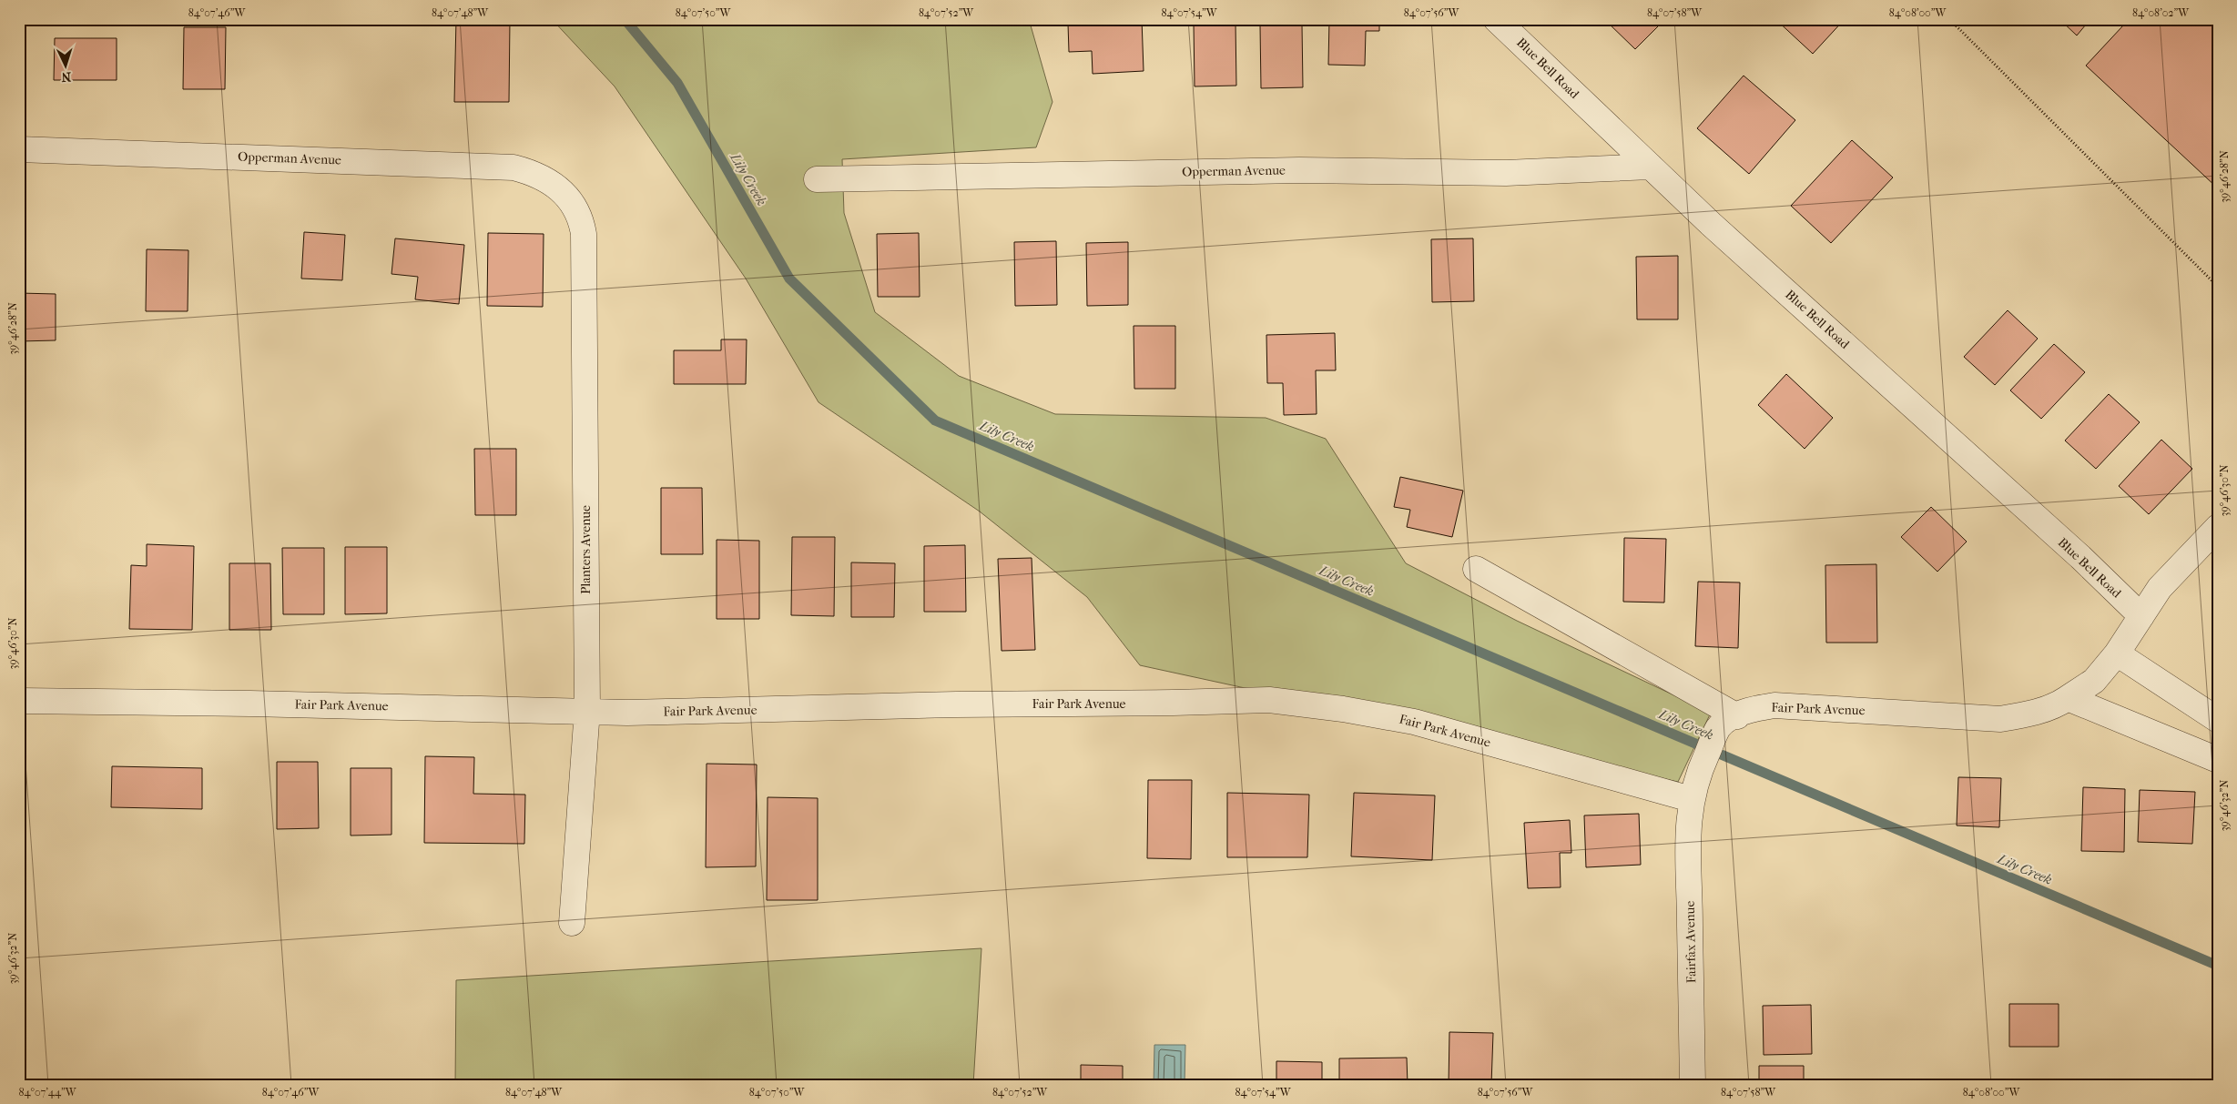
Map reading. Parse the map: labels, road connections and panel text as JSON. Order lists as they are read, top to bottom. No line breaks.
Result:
{"streets":{"street":["Blue Bell Road","Opperman Avenue","Planters Avenue","Fair Park Avenue","Fairfax Avenue"]},"crossings":[["Blue Bell Road","Opperman Avenue"],["Blue Bell Road","Fair Park Avenue"],["Opperman Avenue","Planters Avenue"],["Planters Avenue","Fair Park Avenue"],["Fair Park Avenue","Fairfax Avenue"]],"water":["Lily Creek"],"north":"bottom","coordinates":["84°07'46\"W","84°07'48\"W","84°07'50\"W","84°07'52\"W","84°07'54\"W","84°07'56\"W","84°07'58\"W","84°08'00\"W","84°08'02\"W","39°46'28\"N","39°46'30\"N","39°46'32\"N","84°07'44\"W"]}
